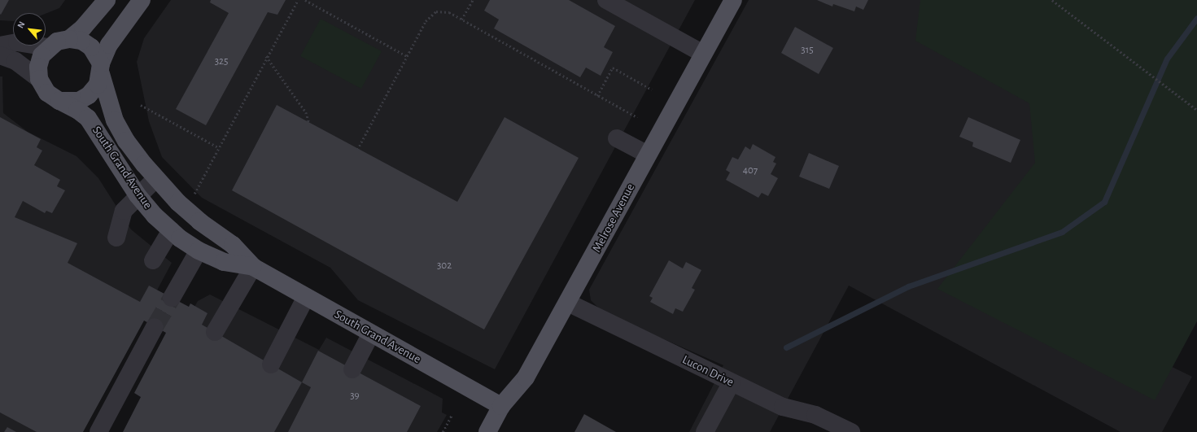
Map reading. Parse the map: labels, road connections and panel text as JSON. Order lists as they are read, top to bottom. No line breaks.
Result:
{"streets":{"main road":["South Grand Avenue","Melrose Avenue"],"street":["Lucon Drive"]},"crossings":[["South Grand Avenue","Melrose Avenue"],["Melrose Avenue","Lucon Drive"]],"house_numbers":["315","325","407","302","39"],"north":"top left"}
